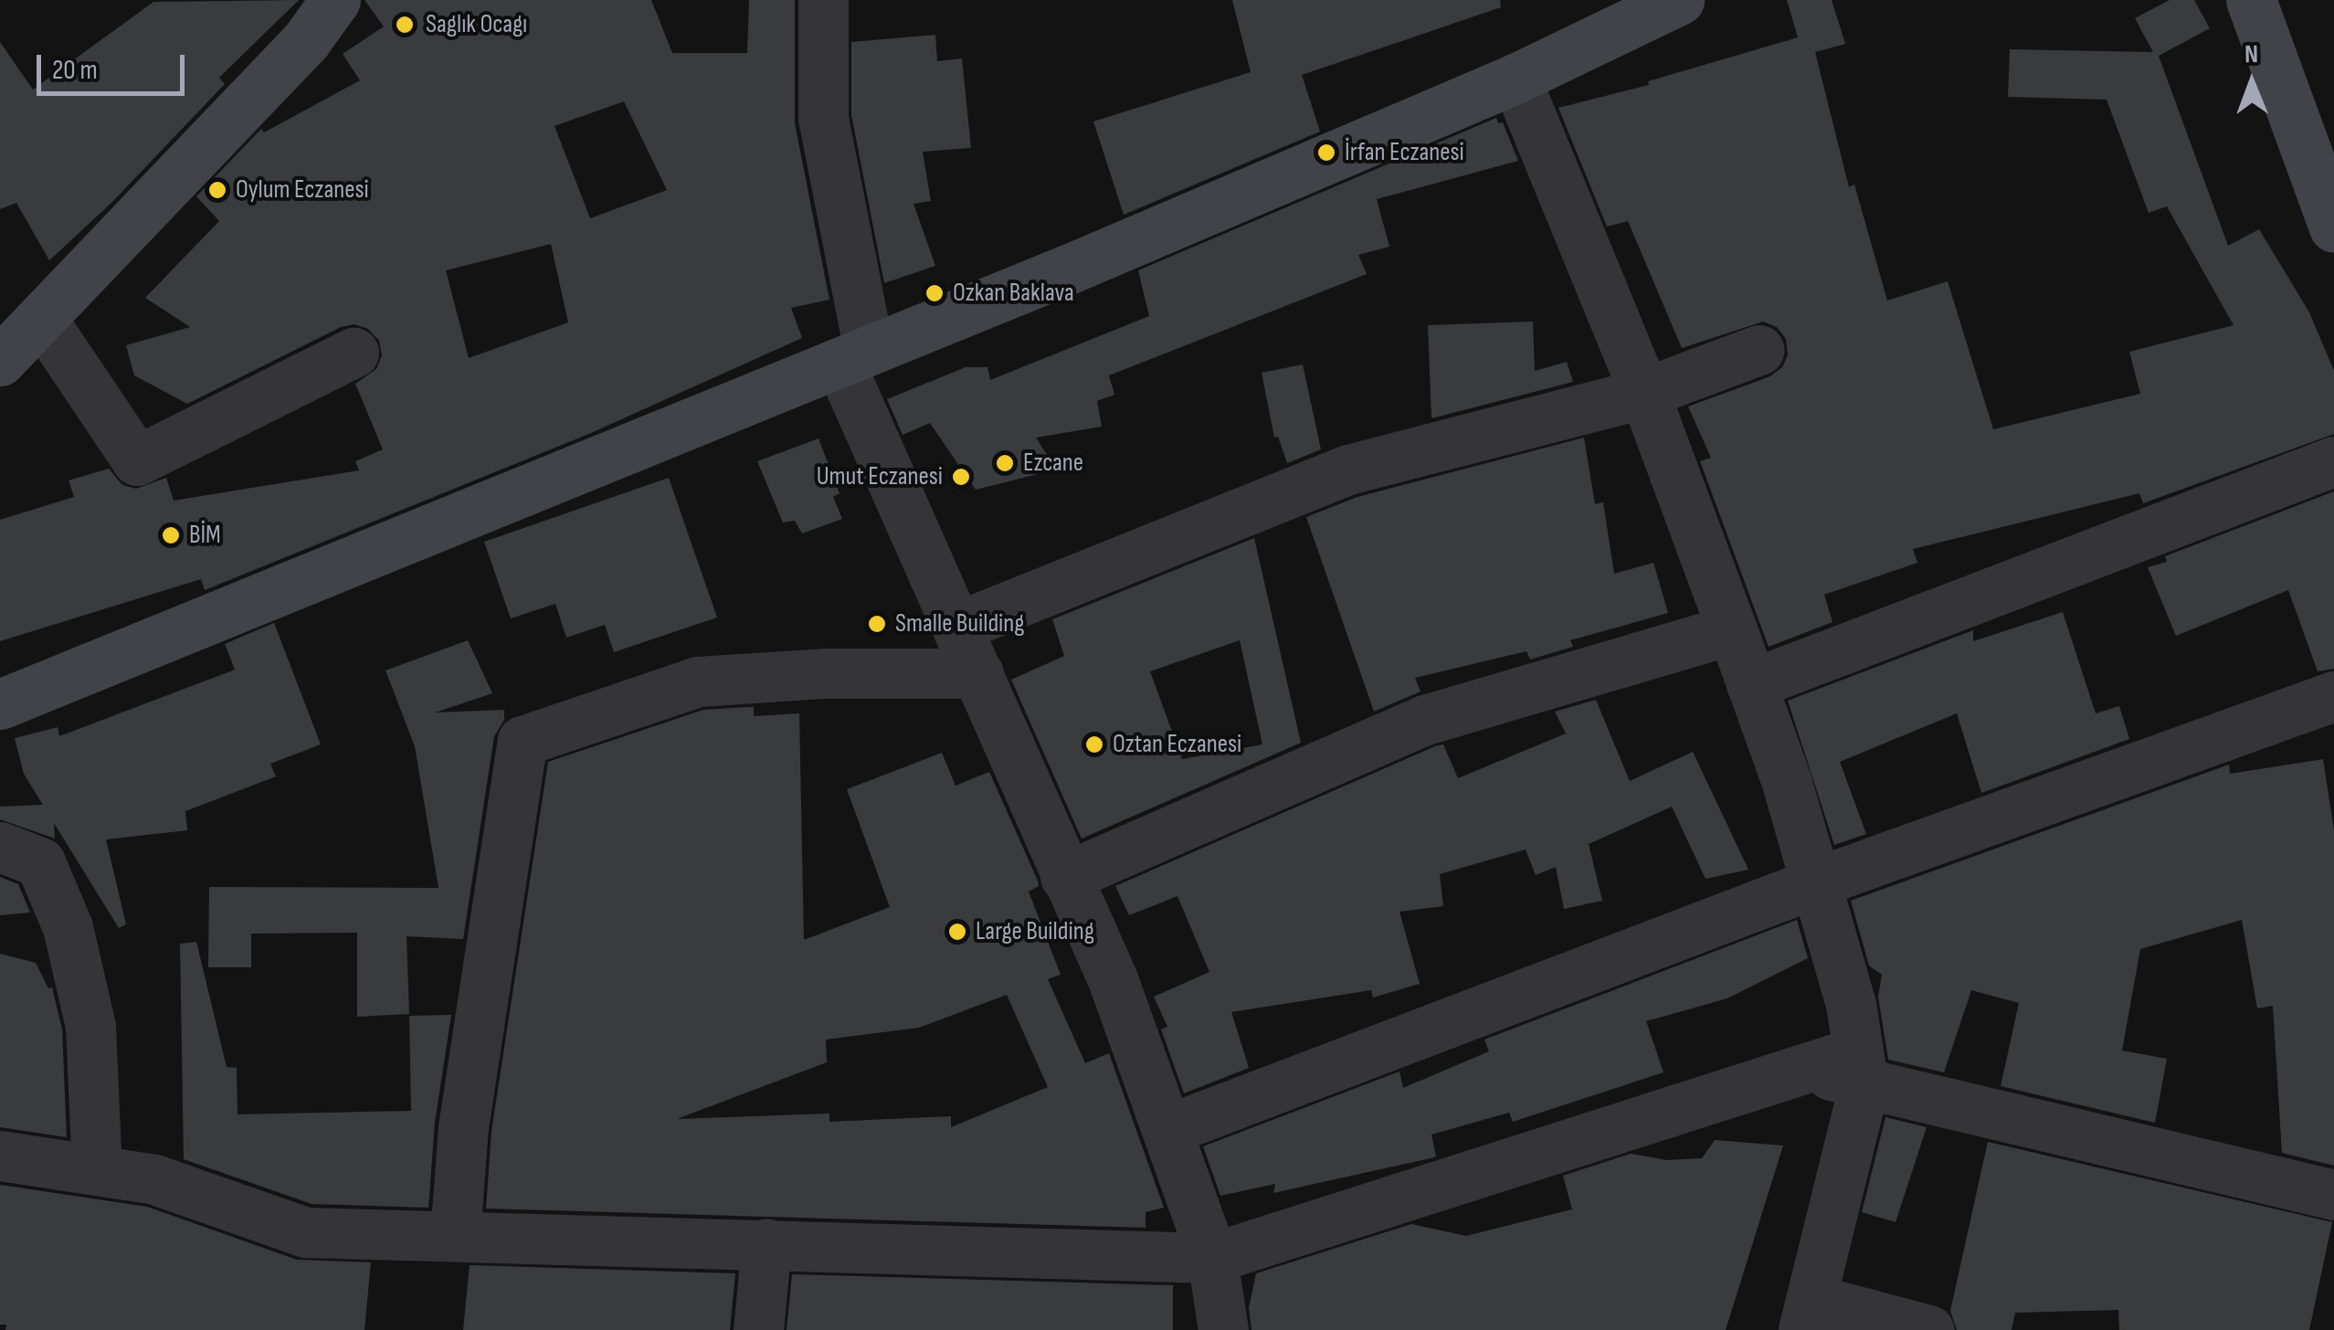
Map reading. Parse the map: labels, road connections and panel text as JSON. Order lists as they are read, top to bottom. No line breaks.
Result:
{"places":["Saglık Ocagı","İrfan Eczanesi","Oylum Eczanesi","Ozkan Baklava","Ezcane","Umut Eczanesi","BİM","Smalle Building","Oztan Eczanesi","Large Building"],"scale_bar":"20 m","north":"top"}
